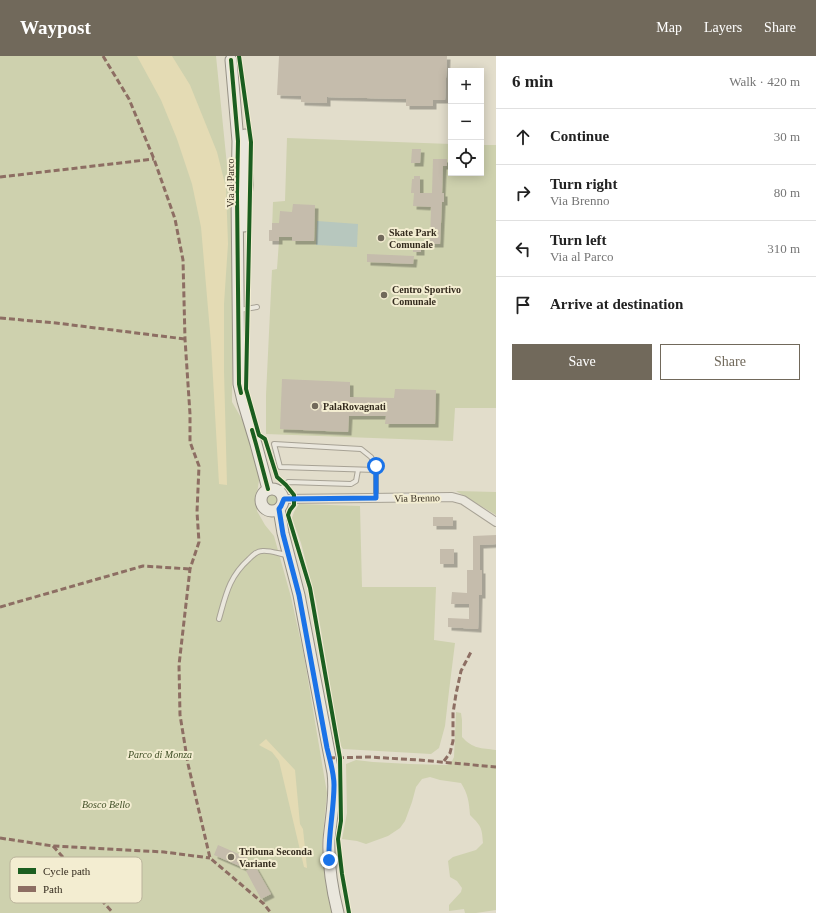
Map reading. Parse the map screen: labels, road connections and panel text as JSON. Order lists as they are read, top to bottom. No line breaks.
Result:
{"streets":{"street":["Via al Parco","Via Brenno"]},"crossings":[["Via al Parco","Via Brenno"]],"parks":["Parco di Monza","Bosco Bello"],"places":["Skate Park Comunale","Centro Sportivo Comunale","PalaRovagnati","Tribuna Seconda Variante"],"legend":["Cycle path","Path"],"page":{"header":"Waypost","nav":["Map","Layers","Share"],"heading":["6 min","Walk · 420 m"],"map_buttons":["+","−"],"list":[["Continue","30 m"],["Turn right","Via Brenno","80 m"],["Turn left","Via al Parco","310 m"],"Arrive at destination"],"buttons":["Save","Share"]}}
